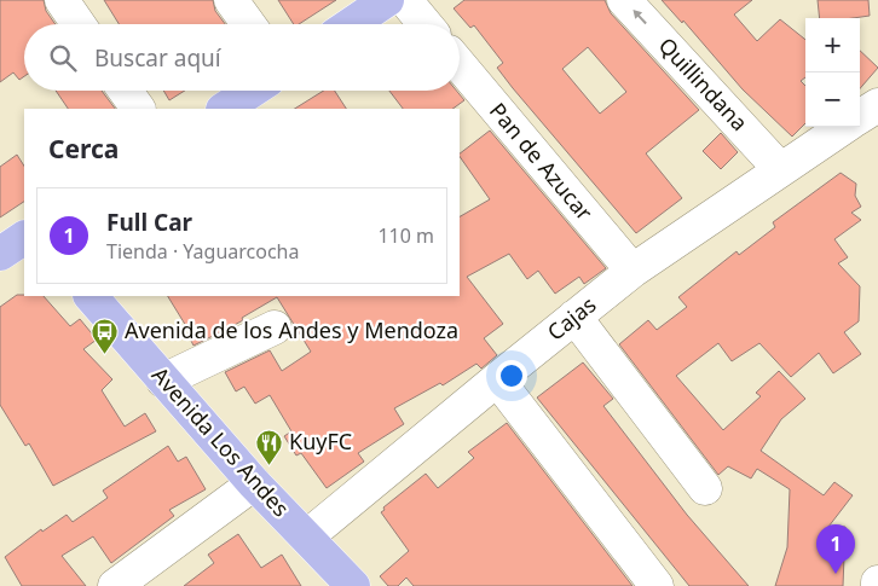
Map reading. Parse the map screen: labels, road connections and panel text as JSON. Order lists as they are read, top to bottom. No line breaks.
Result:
{"streets":{"main road":["Avenida Los Andes"],"street":["Quillindana","Pan de Azucar","Cajas"]},"crossings":[["Quillindana","Cajas"],["Pan de Azucar","Cajas"],["Cajas","Avenida Los Andes"]],"one_way":["Quillindana"],"places":{"bus stop":["Avenida de los Andes y Mendoza"],"restaurant":["KuyFC"]},"page":{"map_buttons":["+","−"],"search":"Buscar aquí","heading":"Cerca","list":[{"mark":"1","name":"Full Car","note":"Tienda · Yaguarcocha","value":"110 m"}],"pins":"1"}}
